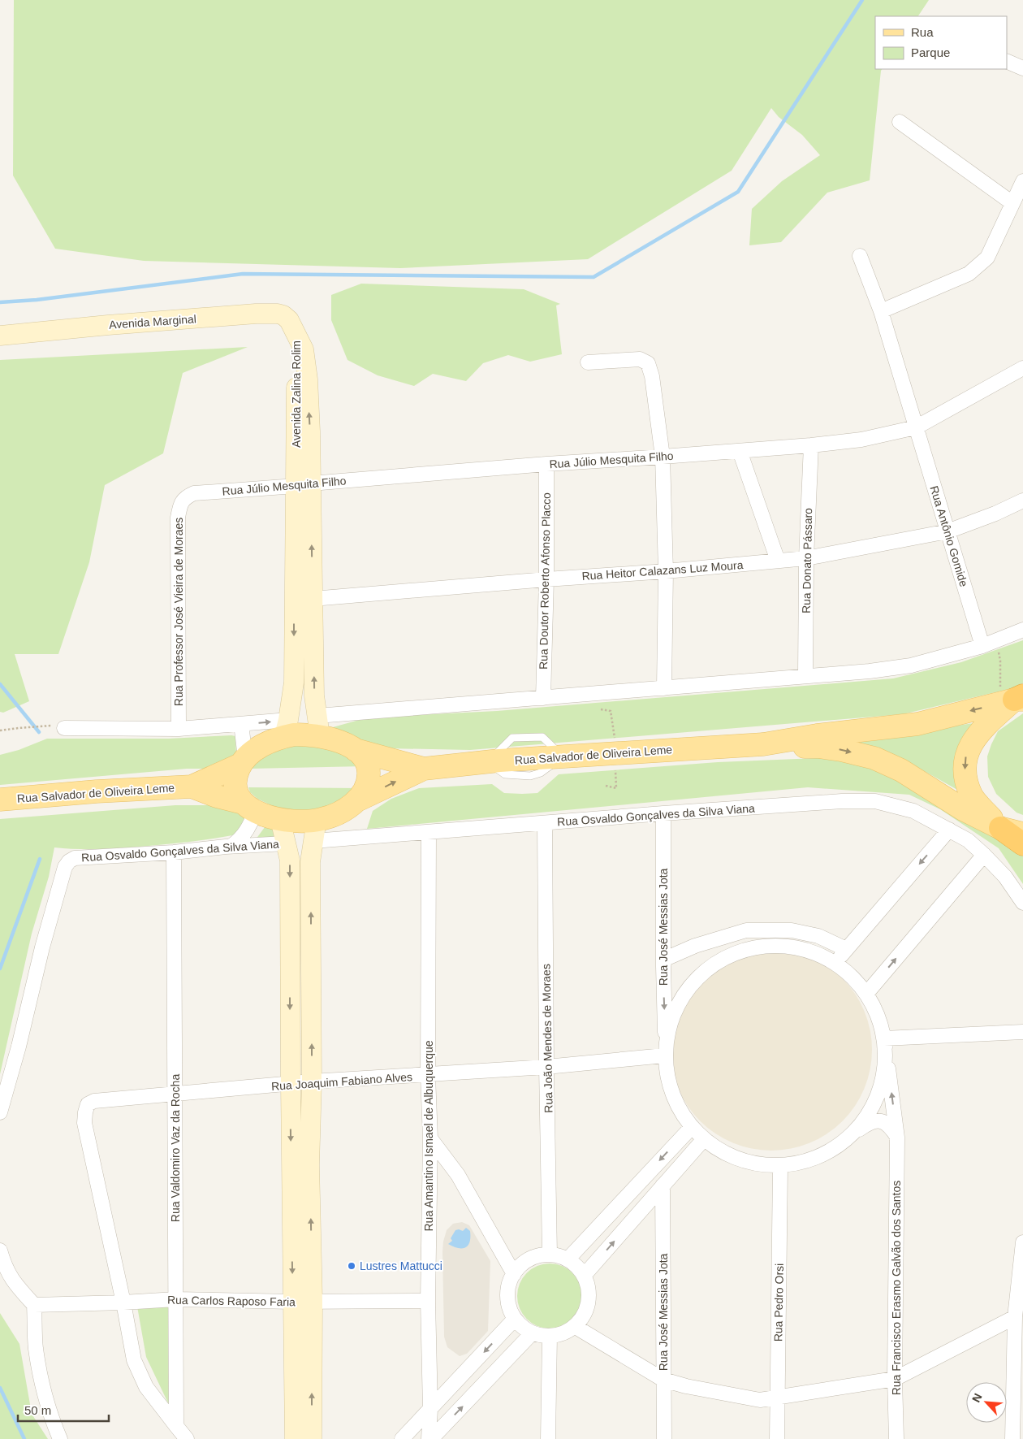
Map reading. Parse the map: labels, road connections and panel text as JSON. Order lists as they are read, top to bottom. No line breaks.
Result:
{"streets":{"main road":["Avenida Marginal","Avenida Zalina Rolim","Rua Salvador de Oliveira Leme"],"street":["Rua Júlio Mesquita Filho","Rua Antônio Gomide","Rua Donato Pássaro","Rua Heitor Calazans Luz Moura","Rua Doutor Roberto Afonso Placco","Rua Professor José Vieira de Moraes","Rua Osvaldo Gonçalves da Silva Viana","Rua José Messias Jota","Rua João Mendes de Moraes","Rua Joaquim Fabiano Alves","Rua Amantino Ismael de Albuquerque","Rua Valdomiro Vaz da Rocha","Rua Francisco Erasmo Galvão dos Santos","Rua Carlos Raposo Faria","Rua Pedro Orsi"]},"crossings":[["Avenida Marginal","Avenida Zalina Rolim"],["Avenida Zalina Rolim","Rua Júlio Mesquita Filho"],["Avenida Zalina Rolim","Rua Heitor Calazans Luz Moura"],["Avenida Zalina Rolim","Rua Osvaldo Gonçalves da Silva Viana"],["Rua Júlio Mesquita Filho","Rua Antônio Gomide"],["Rua Júlio Mesquita Filho","Rua Donato Pássaro"],["Rua Júlio Mesquita Filho","Rua Doutor Roberto Afonso Placco"],["Rua Júlio Mesquita Filho","Rua Professor José Vieira de Moraes"],["Rua Antônio Gomide","Rua Heitor Calazans Luz Moura"],["Rua Donato Pássaro","Rua Heitor Calazans Luz Moura"],["Rua Heitor Calazans Luz Moura","Rua Doutor Roberto Afonso Placco"],["Rua Osvaldo Gonçalves da Silva Viana","Rua José Messias Jota"],["Rua Osvaldo Gonçalves da Silva Viana","Rua João Mendes de Moraes"],["Rua Osvaldo Gonçalves da Silva Viana","Rua Amantino Ismael de Albuquerque"],["Rua Osvaldo Gonçalves da Silva Viana","Rua Valdomiro Vaz da Rocha"],["Rua João Mendes de Moraes","Rua Joaquim Fabiano Alves"],["Rua Joaquim Fabiano Alves","Rua Amantino Ismael de Albuquerque"],["Rua Joaquim Fabiano Alves","Rua Valdomiro Vaz da Rocha"],["Rua Joaquim Fabiano Alves","Rua Carlos Raposo Faria"],["Rua Amantino Ismael de Albuquerque","Rua Carlos Raposo Faria"],["Rua Valdomiro Vaz da Rocha","Rua Carlos Raposo Faria"]],"places":["Lustres Mattucci"],"legend":["Rua","Parque"],"scale_bar":"50 m","north":"top left"}
